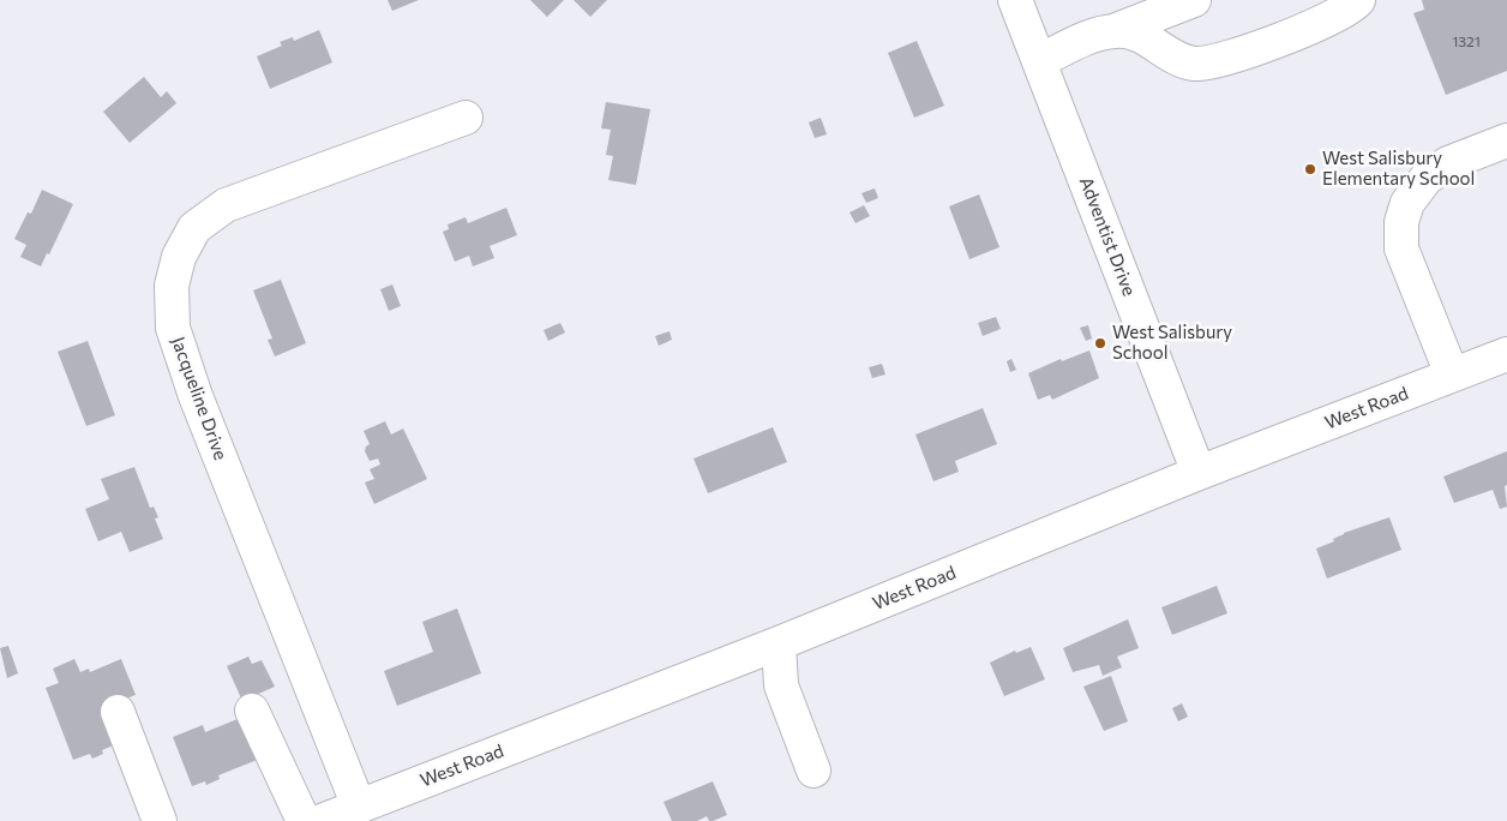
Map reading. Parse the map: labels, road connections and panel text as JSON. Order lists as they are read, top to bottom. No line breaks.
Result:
{"streets":{"street":["Adventist Drive","Jacqueline Drive","West Road"]},"crossings":[["Adventist Drive","West Road"],["Jacqueline Drive","West Road"]],"places":["West Salisbury Elementary School","West Salisbury School"],"house_numbers":["1321"]}
